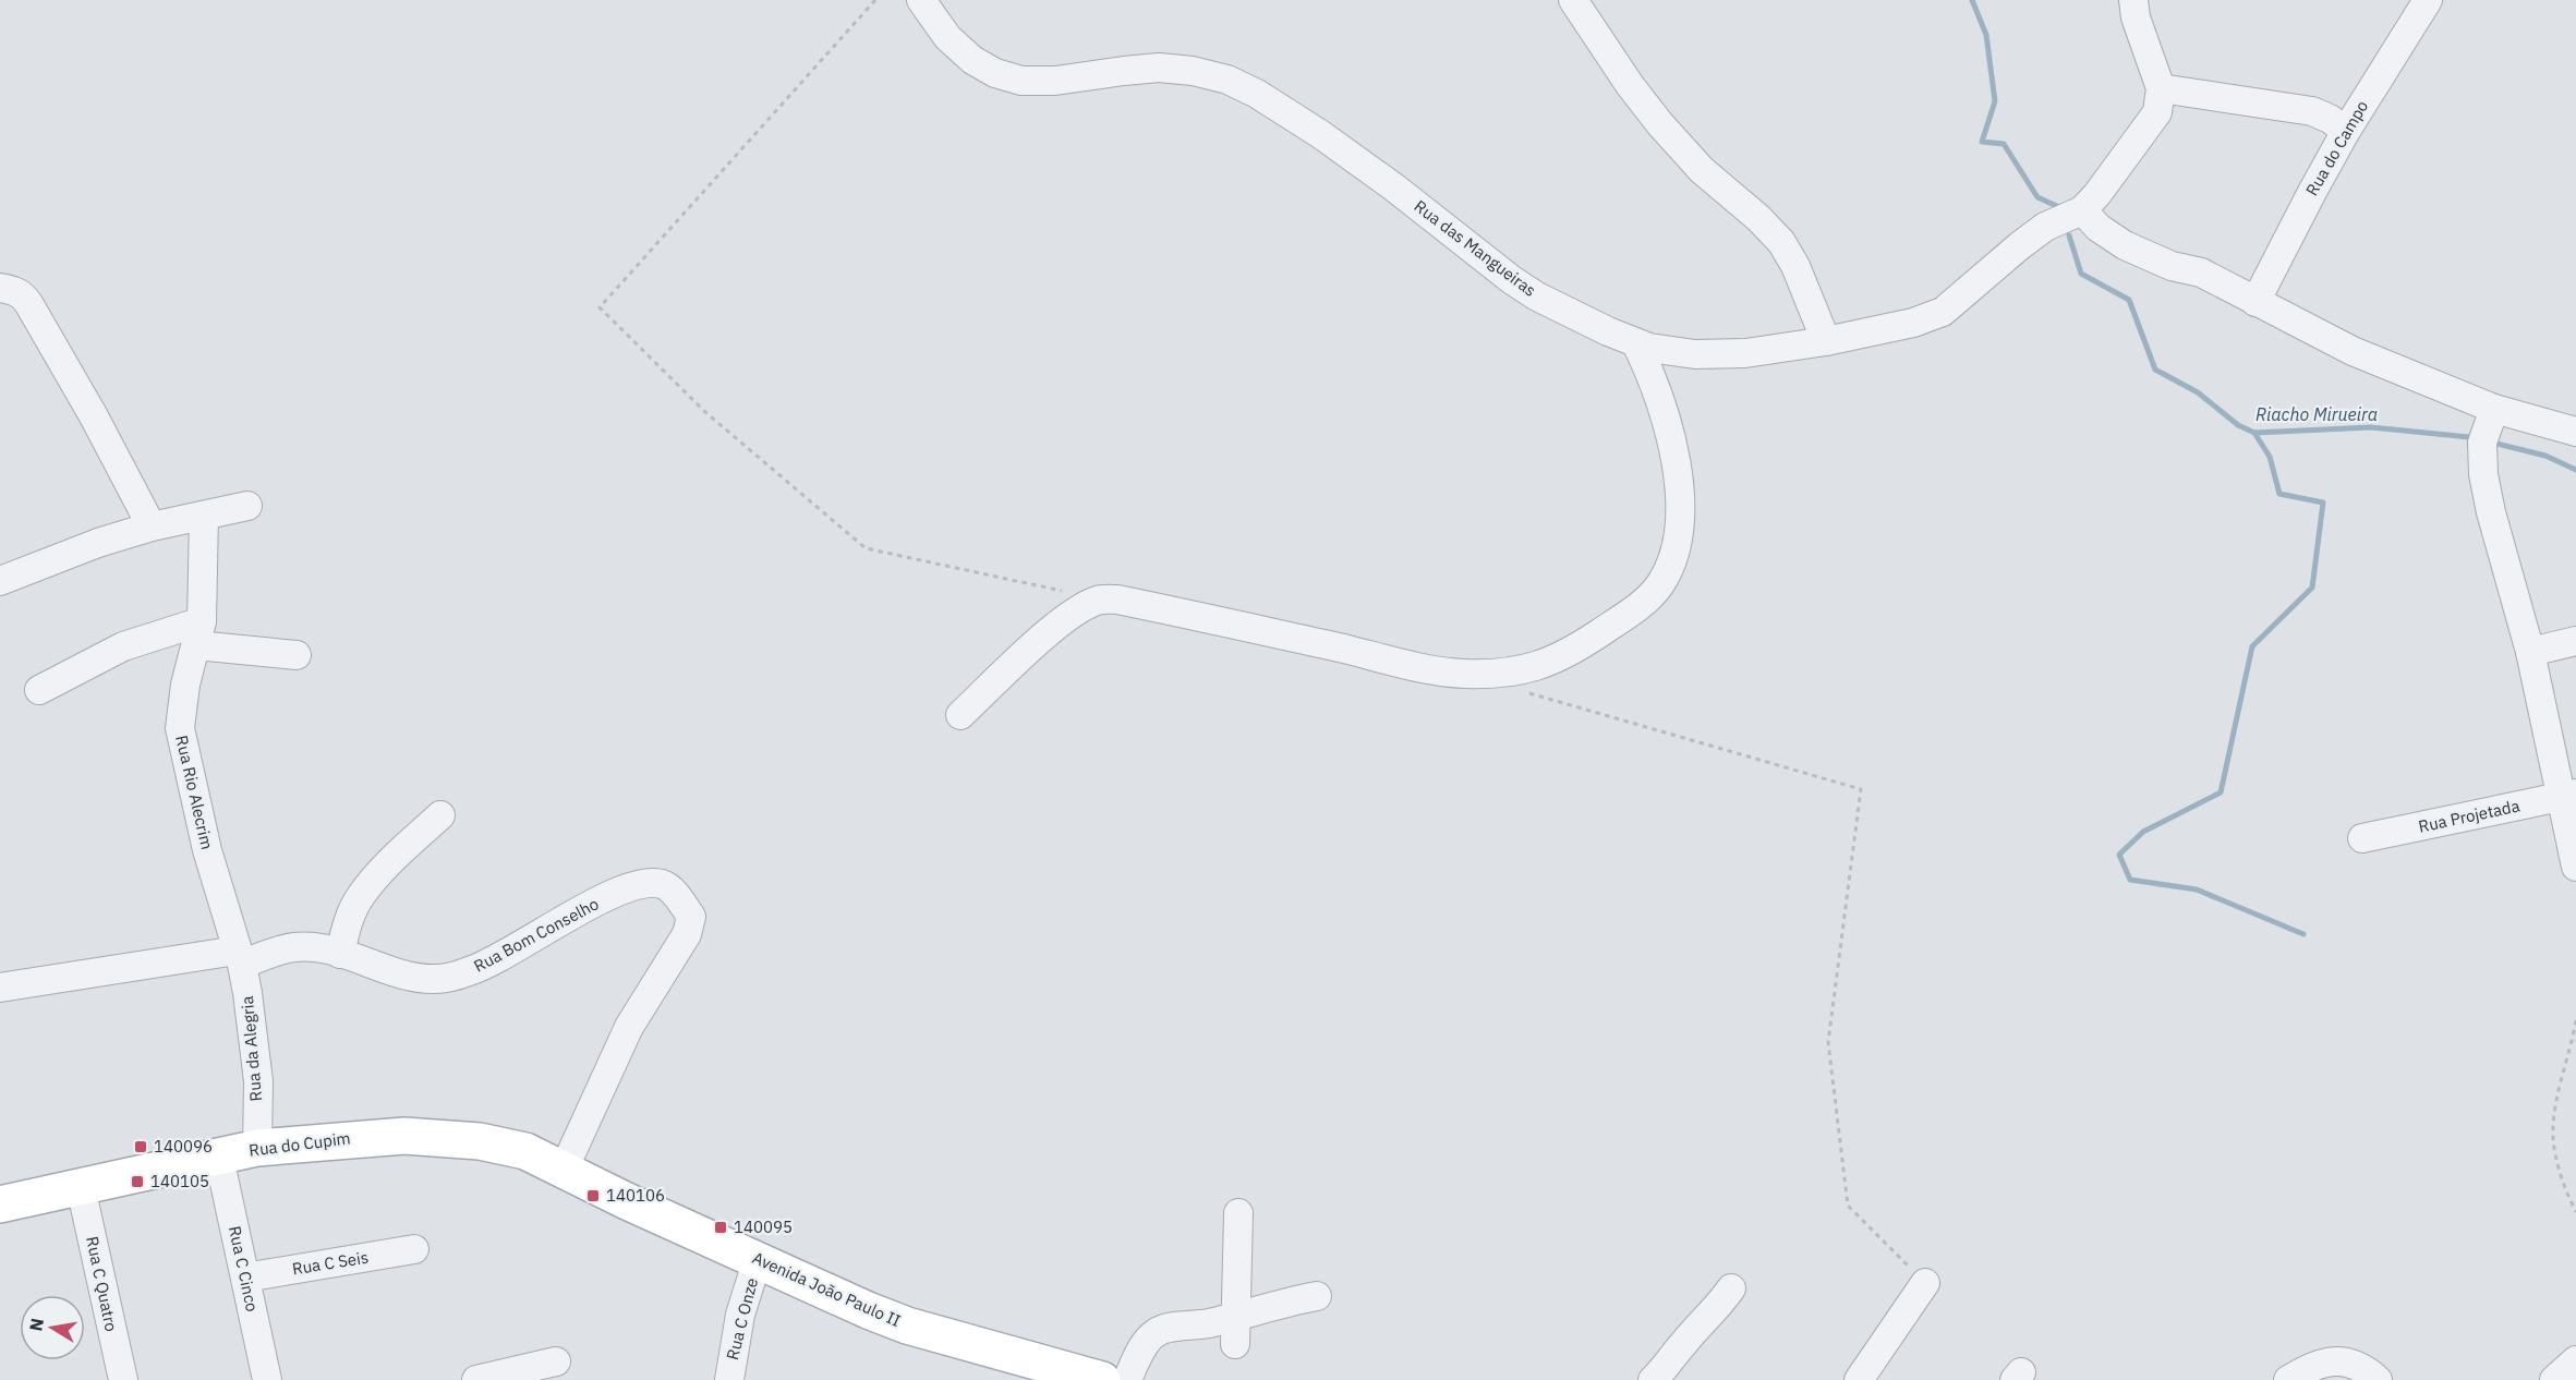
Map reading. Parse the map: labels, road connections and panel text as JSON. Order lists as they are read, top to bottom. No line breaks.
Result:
{"streets":{"main road":["Rua do Cupim","Avenida João Paulo II"],"street":["Rua do Campo","Rua das Mangueiras","Rua Rio Alecrim","Rua Projetada","Rua Bom Conselho","Rua da Alegria","Rua C Seis","Rua C Cinco","Rua C Quatro","Rua C Onze"]},"crossings":[["Rua Rio Alecrim","Rua Bom Conselho"],["Rua Rio Alecrim","Rua da Alegria"],["Rua Bom Conselho","Rua da Alegria"],["Rua Bom Conselho","Avenida João Paulo II"],["Rua da Alegria","Rua do Cupim"],["Rua do Cupim","Rua C Cinco"],["Rua do Cupim","Rua C Quatro"],["Rua do Cupim","Avenida João Paulo II"],["Rua C Seis","Rua C Cinco"],["Avenida João Paulo II","Rua C Onze"]],"water":["Riacho Mirueira"],"places":{"transit":["140096","140105","140106","140095"]},"north":"left"}
